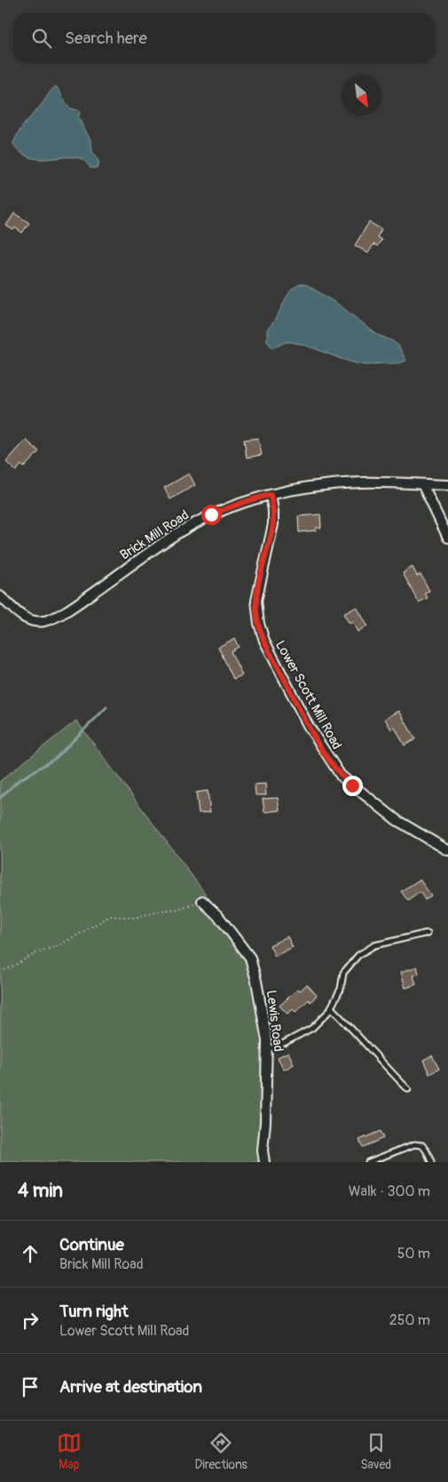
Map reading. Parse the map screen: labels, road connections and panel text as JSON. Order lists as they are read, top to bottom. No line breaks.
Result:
{"streets":{"street":["Brick Mill Road","Lower Scott Mill Road","Lewis Road"]},"crossings":[["Brick Mill Road","Lower Scott Mill Road"]],"north":"bottom right","page":{"search":"Search here","heading":["4 min","Walk · 300 m"],"list":[["Continue","Brick Mill Road","50 m"],["Turn right","Lower Scott Mill Road","250 m"],"Arrive at destination"],"nav":["Map","Directions","Saved"]}}
